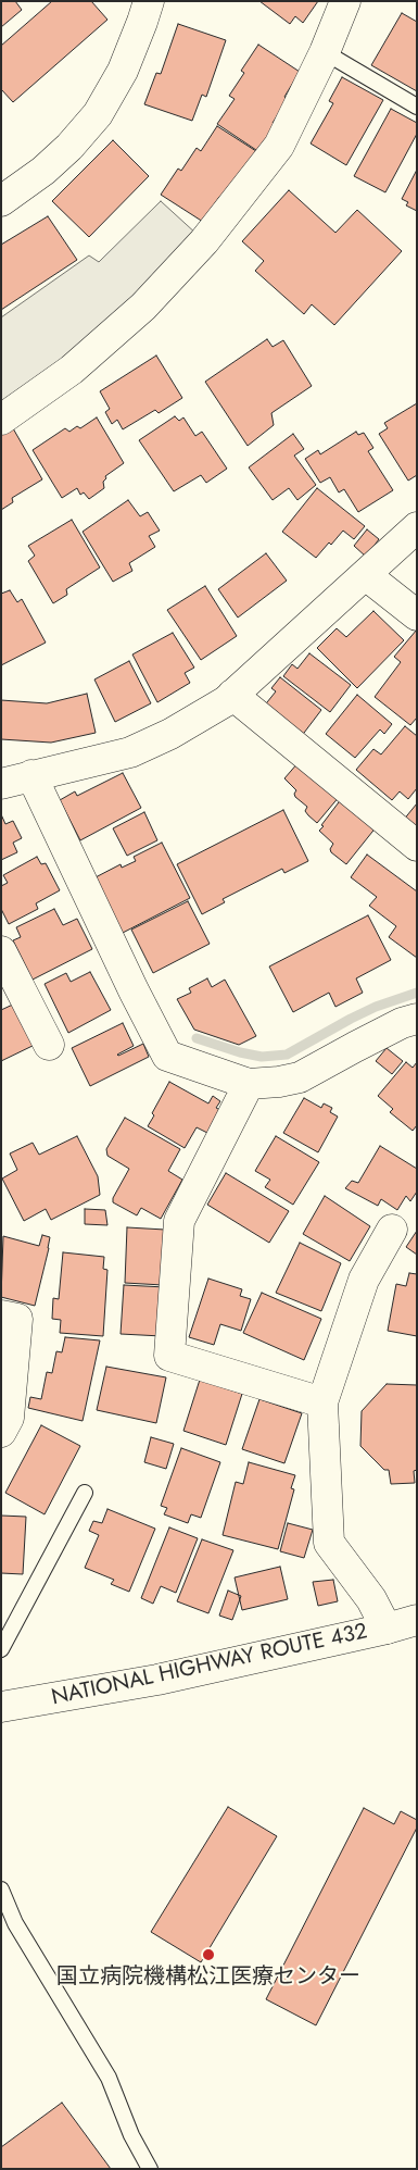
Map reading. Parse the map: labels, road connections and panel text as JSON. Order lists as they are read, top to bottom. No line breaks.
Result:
{"streets":{"main road":["NATIONAL HIGHWAY ROUTE 432"]},"places":["国立病院機構松江医療センター"]}
